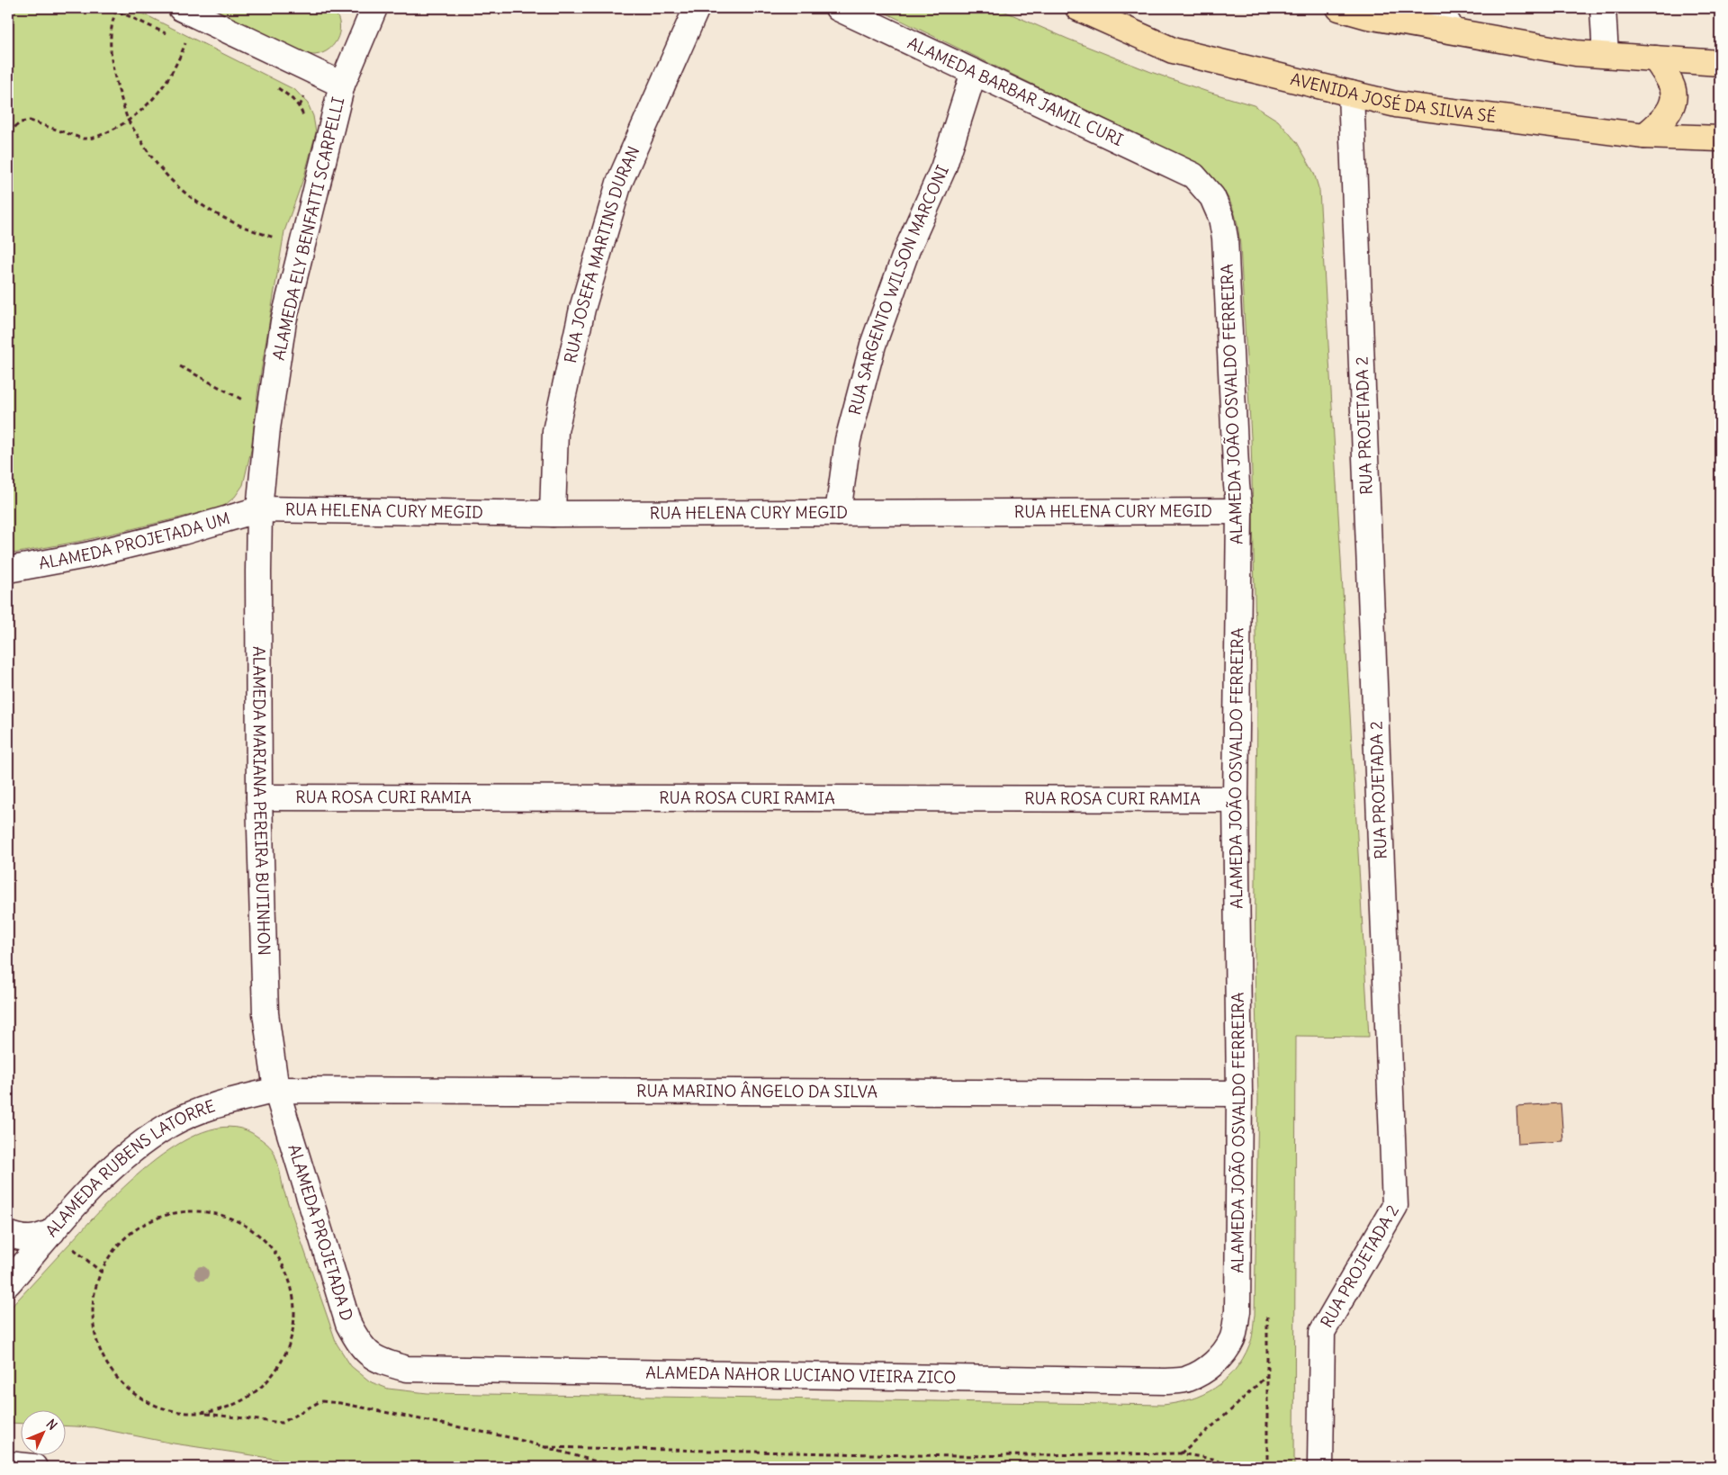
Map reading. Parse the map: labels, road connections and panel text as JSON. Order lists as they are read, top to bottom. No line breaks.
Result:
{"streets":{"main road":["AVENIDA JOSÉ DA SILVA SÉ"],"street":["ALAMEDA BARBAR JAMIL CURI","ALAMEDA ELY BENFATTI SCARPELLI","RUA JOSEFA MARTINS DURAN","RUA SARGENTO WILSON MARCONI","ALAMEDA JOÃO OSVALDO FERREIRA","RUA PROJETADA 2","RUA HELENA CURY MEGID","ALAMEDA PROJETADA UM","RUA ROSA CURI RAMIA","ALAMEDA MARIANA PEREIRA BUTINHON","RUA MARINO ÂNGELO DA SILVA","ALAMEDA RUBENS LATORRE","ALAMEDA PROJETADA D","ALAMEDA NAHOR LUCIANO VIEIRA ZICO"]},"crossings":[["ALAMEDA BARBAR JAMIL CURI","RUA SARGENTO WILSON MARCONI"],["ALAMEDA BARBAR JAMIL CURI","ALAMEDA JOÃO OSVALDO FERREIRA"],["AVENIDA JOSÉ DA SILVA SÉ","RUA PROJETADA 2"],["ALAMEDA ELY BENFATTI SCARPELLI","RUA HELENA CURY MEGID"],["ALAMEDA ELY BENFATTI SCARPELLI","ALAMEDA PROJETADA UM"],["ALAMEDA ELY BENFATTI SCARPELLI","ALAMEDA MARIANA PEREIRA BUTINHON"],["RUA JOSEFA MARTINS DURAN","RUA HELENA CURY MEGID"],["RUA SARGENTO WILSON MARCONI","RUA HELENA CURY MEGID"],["ALAMEDA JOÃO OSVALDO FERREIRA","RUA HELENA CURY MEGID"],["ALAMEDA JOÃO OSVALDO FERREIRA","RUA ROSA CURI RAMIA"],["ALAMEDA JOÃO OSVALDO FERREIRA","RUA MARINO ÂNGELO DA SILVA"],["ALAMEDA JOÃO OSVALDO FERREIRA","ALAMEDA NAHOR LUCIANO VIEIRA ZICO"],["RUA HELENA CURY MEGID","ALAMEDA PROJETADA UM"],["RUA HELENA CURY MEGID","ALAMEDA MARIANA PEREIRA BUTINHON"],["ALAMEDA PROJETADA UM","ALAMEDA MARIANA PEREIRA BUTINHON"],["RUA ROSA CURI RAMIA","ALAMEDA MARIANA PEREIRA BUTINHON"],["ALAMEDA MARIANA PEREIRA BUTINHON","RUA MARINO ÂNGELO DA SILVA"],["ALAMEDA MARIANA PEREIRA BUTINHON","ALAMEDA RUBENS LATORRE"],["ALAMEDA MARIANA PEREIRA BUTINHON","ALAMEDA PROJETADA D"],["RUA MARINO ÂNGELO DA SILVA","ALAMEDA RUBENS LATORRE"],["RUA MARINO ÂNGELO DA SILVA","ALAMEDA PROJETADA D"],["ALAMEDA RUBENS LATORRE","ALAMEDA PROJETADA D"],["ALAMEDA PROJETADA D","ALAMEDA NAHOR LUCIANO VIEIRA ZICO"]],"north":"top right"}
